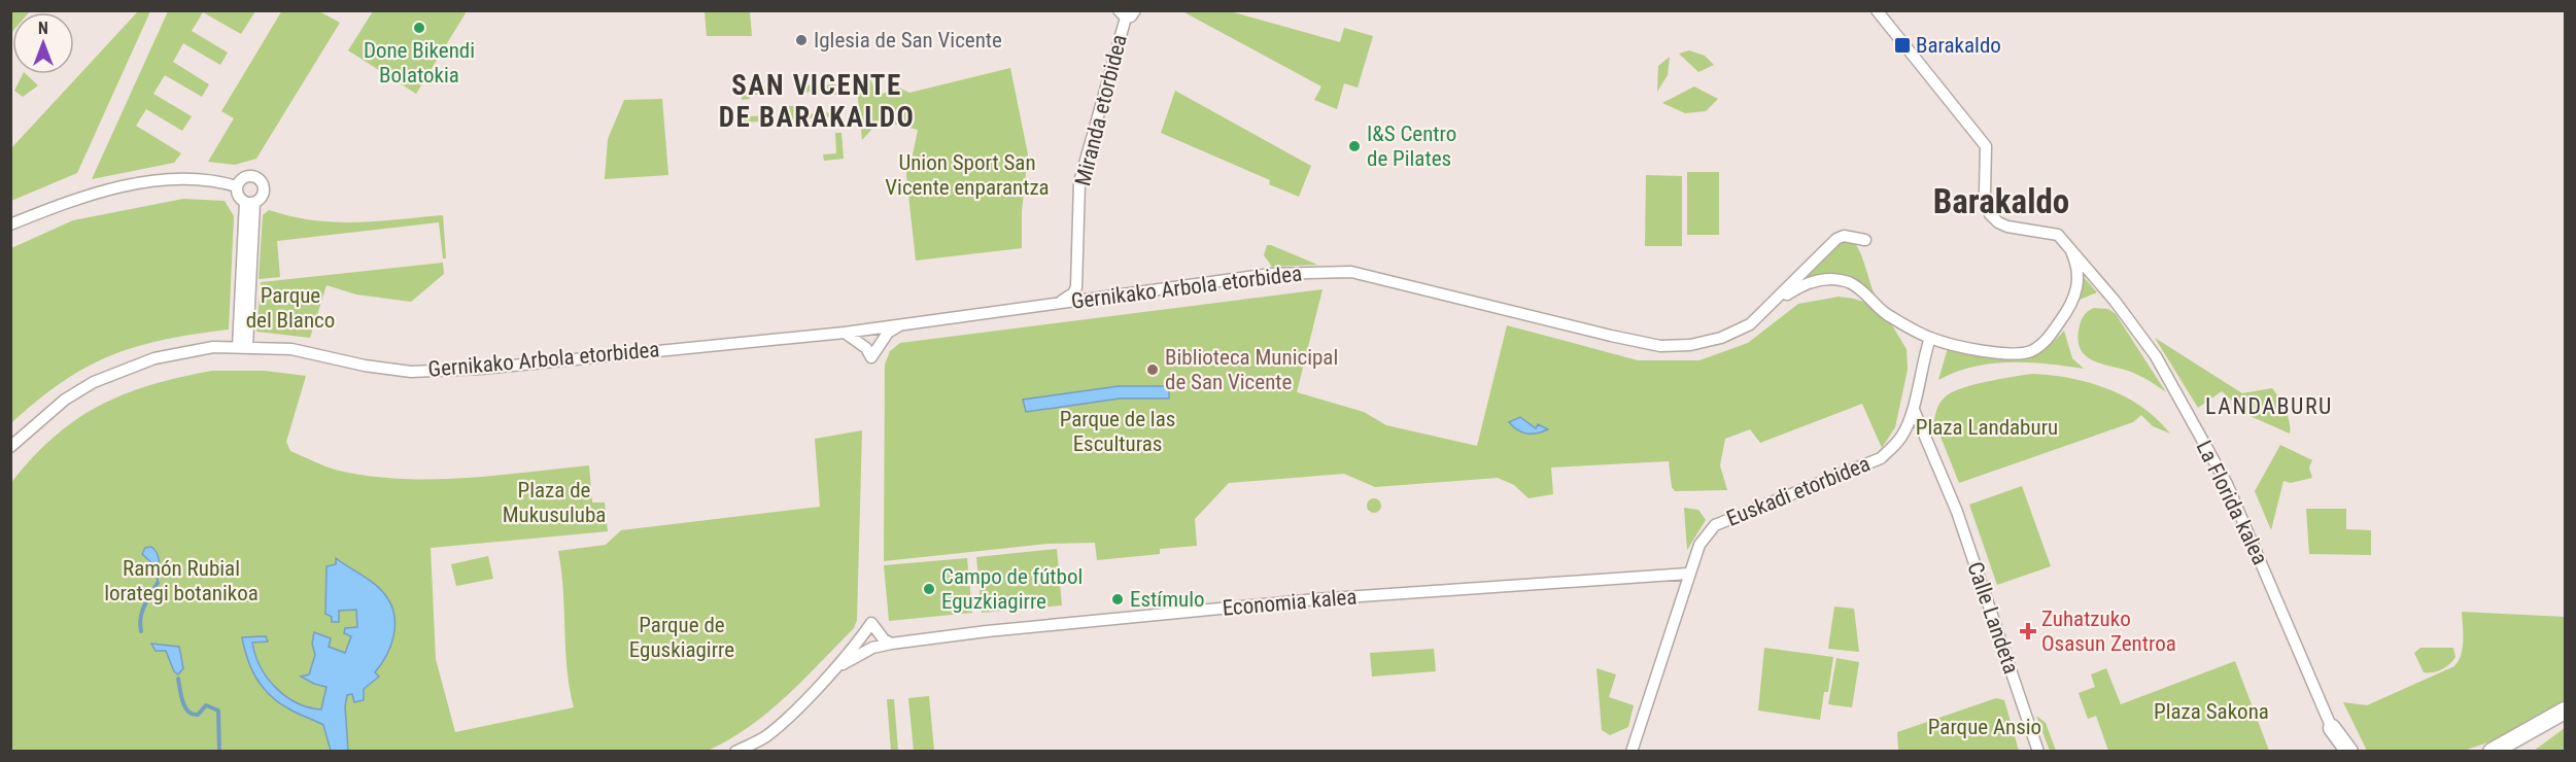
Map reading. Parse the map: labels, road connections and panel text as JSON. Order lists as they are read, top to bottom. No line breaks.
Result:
{"streets":{"street":["Miranda etorbidea","Gernikako Arbola etorbidea","Euskadi etorbidea","La Florida kalea","Economia kalea","Calle Landeta"]},"crossings":[["Miranda etorbidea","Gernikako Arbola etorbidea"],["Gernikako Arbola etorbidea","Euskadi etorbidea"],["Gernikako Arbola etorbidea","La Florida kalea"],["Euskadi etorbidea","Economia kalea"],["Euskadi etorbidea","Calle Landeta"]],"districts":["SAN VICENTE DE BARAKALDO","Barakaldo","LANDABURU"],"parks":["Union Sport San Vicente enparantza","Parque del Blanco","Parque de las Esculturas","Plaza Landaburu","Plaza de Mukusuluba","Ramón Rubial lorategi botanikoa","Parque de Eguskiagirre","Plaza Sakona","Parque Ansio"],"places":{"other":["Done Bikendi Bolatokia","Iglesia de San Vicente","I&S Centro de Pilates","Biblioteca Municipal de San Vicente","Campo de fútbol Eguzkiagirre","Estímulo"],"transit":["Barakaldo"],"health":["Zuhatzuko Osasun Zentroa"]},"north":"top"}
